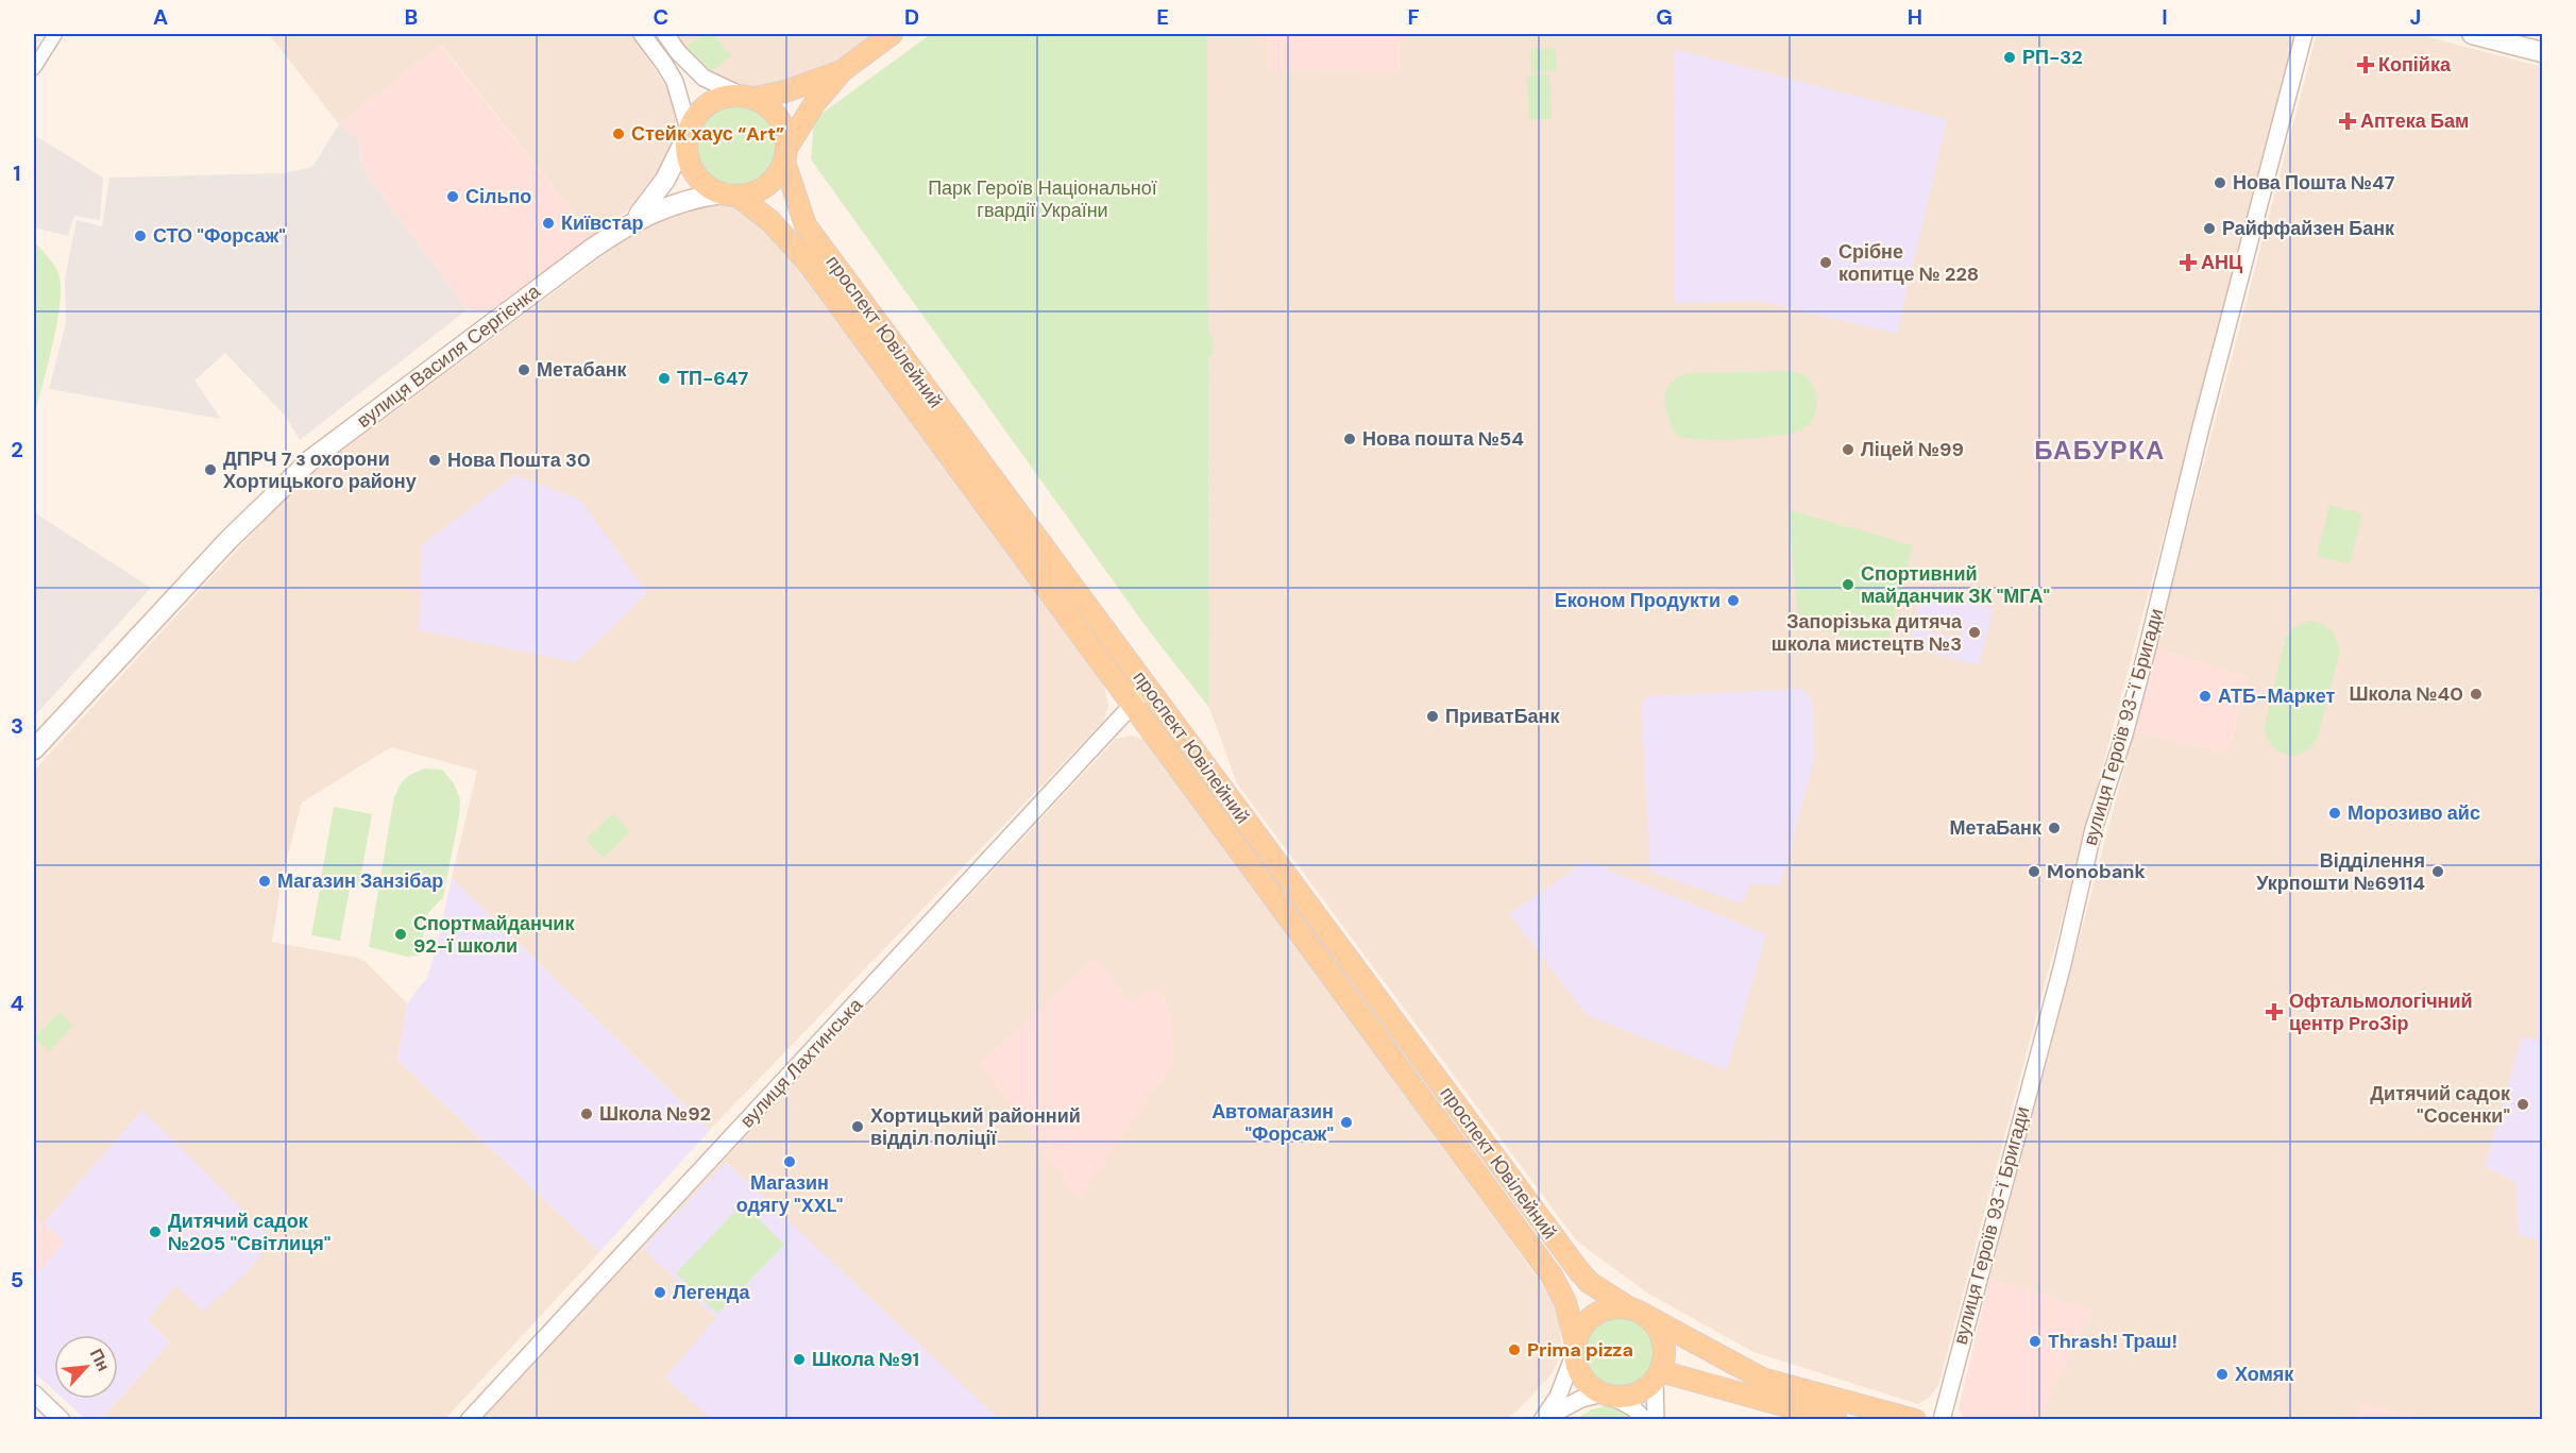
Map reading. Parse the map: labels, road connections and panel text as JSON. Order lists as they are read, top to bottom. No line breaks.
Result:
{"streets":{"main road":["проспект Ювілейний","вулиця Василя Сергієнка"],"street":["вулиця Героїв 93-ї Бригади","вулиця Лахтинська"]},"crossings":[["проспект Ювілейний","вулиця Василя Сергієнка"],["проспект Ювілейний","вулиця Лахтинська"]],"districts":["БАБУРКА"],"parks":["Парк Героїв Національної гвардії України"],"places":{"other":["РП-32","Стейк хаус “Art”","Нова Пошта №47","Сільпо","Київстар","Райффайзен Банк","СТО \"Форсаж\"","Срібне копитце № 228","Метабанк","ТП-647","Нова пошта №54","Ліцей №99","Нова Пошта 30","ДПРЧ 7 з охорони Хортицького району","Спортивний майданчик ЗК \"МГА\"","Економ Продукти","Запорізька дитяча школа мистецтв №3","Школа №40","АТБ-Маркет","ПриватБанк","Морозиво айс","МетаБанк","Monobank","Відділення Укрпошти №69114","Магазин Занзібар","Спортмайданчик 92-ї школи","Дитячий садок \"Сосенки\"","Школа №92","Автомагазин \"Форсаж\"","Хортицький районний відділ поліції","Магазин одягу \"XXL\"","Дитячий садок №205 \"Свiтлиця\"","Легенда","Thrash! Траш!","Prima pizza","Школа №91","Хомяк"],"health":["Копійка","Аптека Бам","АНЦ","Офтальмологічний центр ProЗір"]},"north":"top right","grid":{"columns":["A","B","C","D","E","F","G","H","I","J"],"rows":["1","2","3","4","5"]}}
